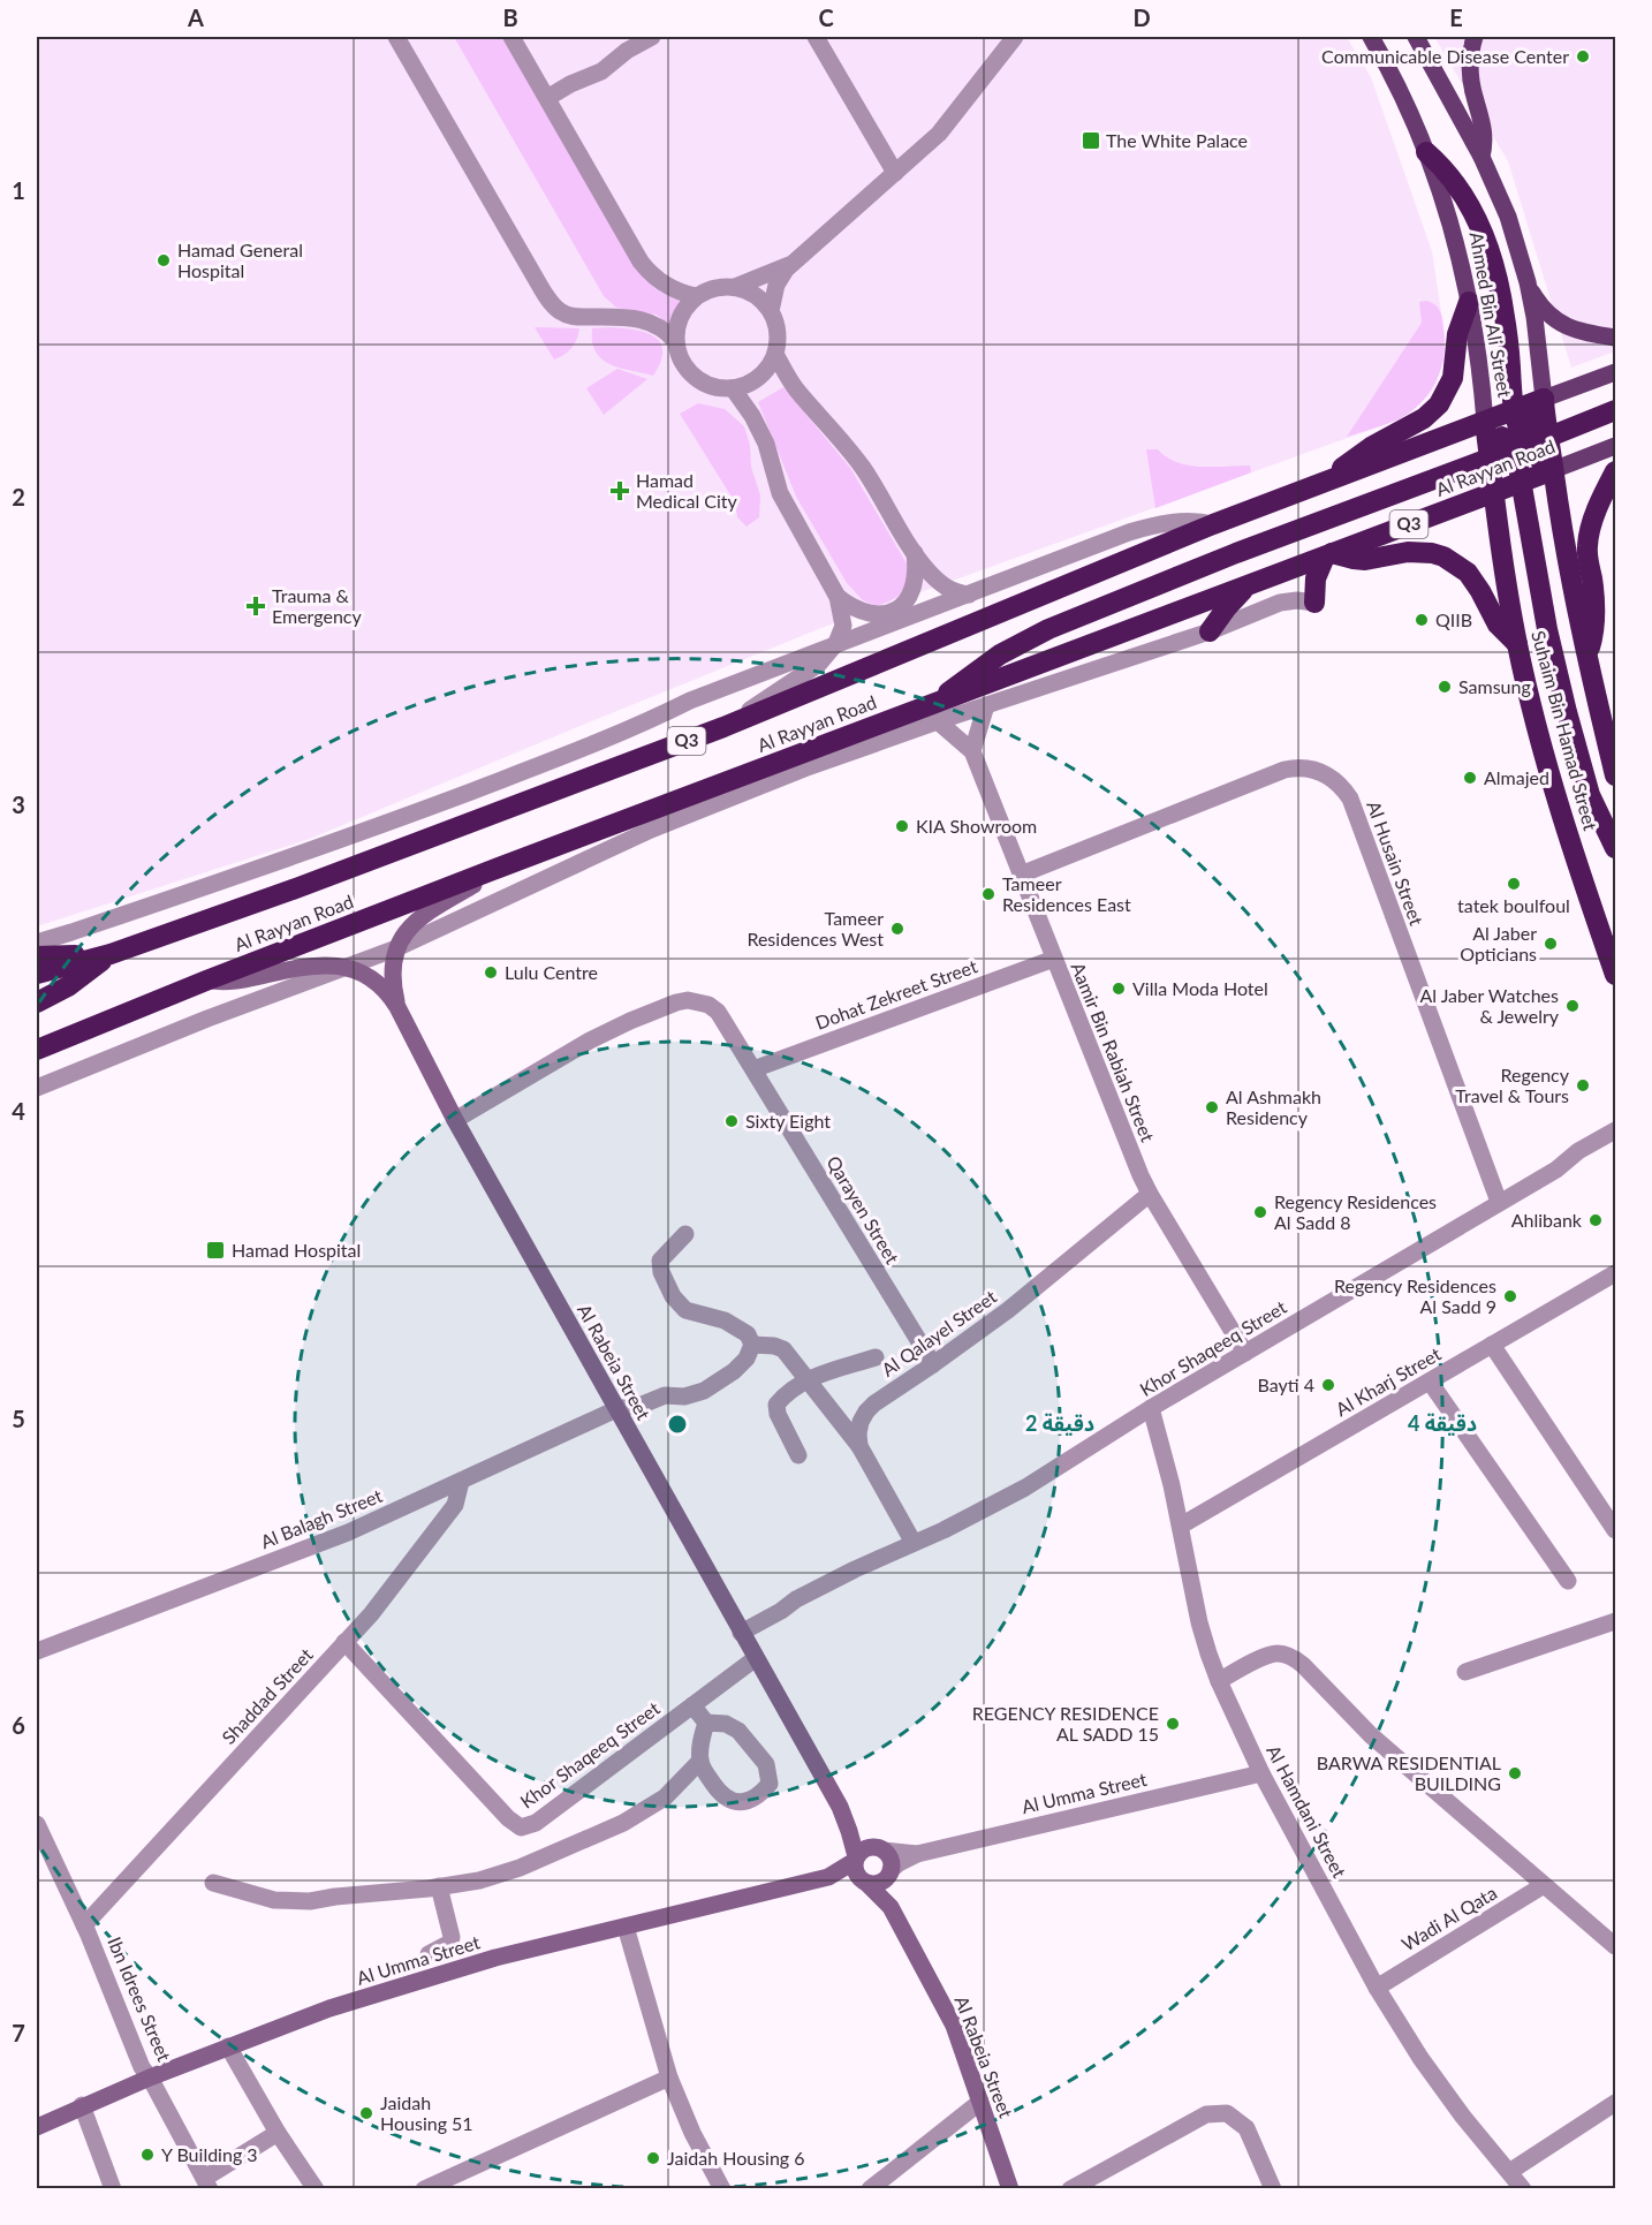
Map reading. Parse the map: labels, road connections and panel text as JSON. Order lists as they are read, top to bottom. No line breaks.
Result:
{"streets":{"highway":["Ahmed Bin Ali Street","Al Rayyan Road","Q3","Suhaim Bin Hamad Street"],"street":["Al Husain Street","Dohat Zekreet Street","Aamir Bin Rabiah Street","Qarayen Street","Al Qalayel Street","Khor Shaqeeq Street","Al Rabeia Street","Al Kharj Street","Al Balagh Street","Shaddad Street","Al Umma Street","Al Hamdani Street","Wadi Al Qata","Ibn Idrees Street"]},"crossings":[["Ahmed Bin Ali Street","Al Rayyan Road"],["Ahmed Bin Ali Street","Suhaim Bin Hamad Street"],["Al Rayyan Road","Suhaim Bin Hamad Street"],["Al Rayyan Road","Aamir Bin Rabiah Street"],["Al Rayyan Road","Al Rabeia Street"],["Al Husain Street","Aamir Bin Rabiah Street"],["Al Husain Street","Khor Shaqeeq Street"],["Dohat Zekreet Street","Aamir Bin Rabiah Street"],["Dohat Zekreet Street","Qarayen Street"],["Aamir Bin Rabiah Street","Al Qalayel Street"],["Aamir Bin Rabiah Street","Khor Shaqeeq Street"],["Qarayen Street","Al Qalayel Street"],["Qarayen Street","Al Rabeia Street"],["Khor Shaqeeq Street","Al Rabeia Street"],["Khor Shaqeeq Street","Shaddad Street"],["Khor Shaqeeq Street","Al Hamdani Street"],["Al Rabeia Street","Al Balagh Street"],["Al Rabeia Street","Al Umma Street"],["Al Kharj Street","Al Hamdani Street"],["Al Balagh Street","Shaddad Street"],["Shaddad Street","Ibn Idrees Street"],["Al Umma Street","Al Hamdani Street"],["Al Umma Street","Ibn Idrees Street"],["Al Hamdani Street","Wadi Al Qata"]],"places":{"other":["Communicable Disease Center","Hamad General Hospital","QIIB","Samsung","Almajed","KIA Showroom","tatek boulfoul","Tameer Residences East","Tameer Residences West","Al Jaber Opticians","Lulu Centre","Villa Moda Hotel","Al Jaber Watches & Jewelry","Regency Travel & Tours","Al Ashmakh Residency","Sixty Eight","Regency Residences Al Sadd 8","Ahlibank","Regency Residences Al Sadd 9","Bayti 4","REGENCY RESIDENCE AL SADD 15","BARWA RESIDENTIAL BUILDING","Jaidah Housing 51","Y Building 3","Jaidah Housing 6"],"transit":["The White Palace","Hamad Hospital"],"health":["Hamad Medical City","Trauma & Emergency"]},"grid":{"columns":["A","B","C","D","E"],"rows":["1","2","3","4","5","6","7"]},"rings":["2 دقيقة","4 دقيقة"]}
